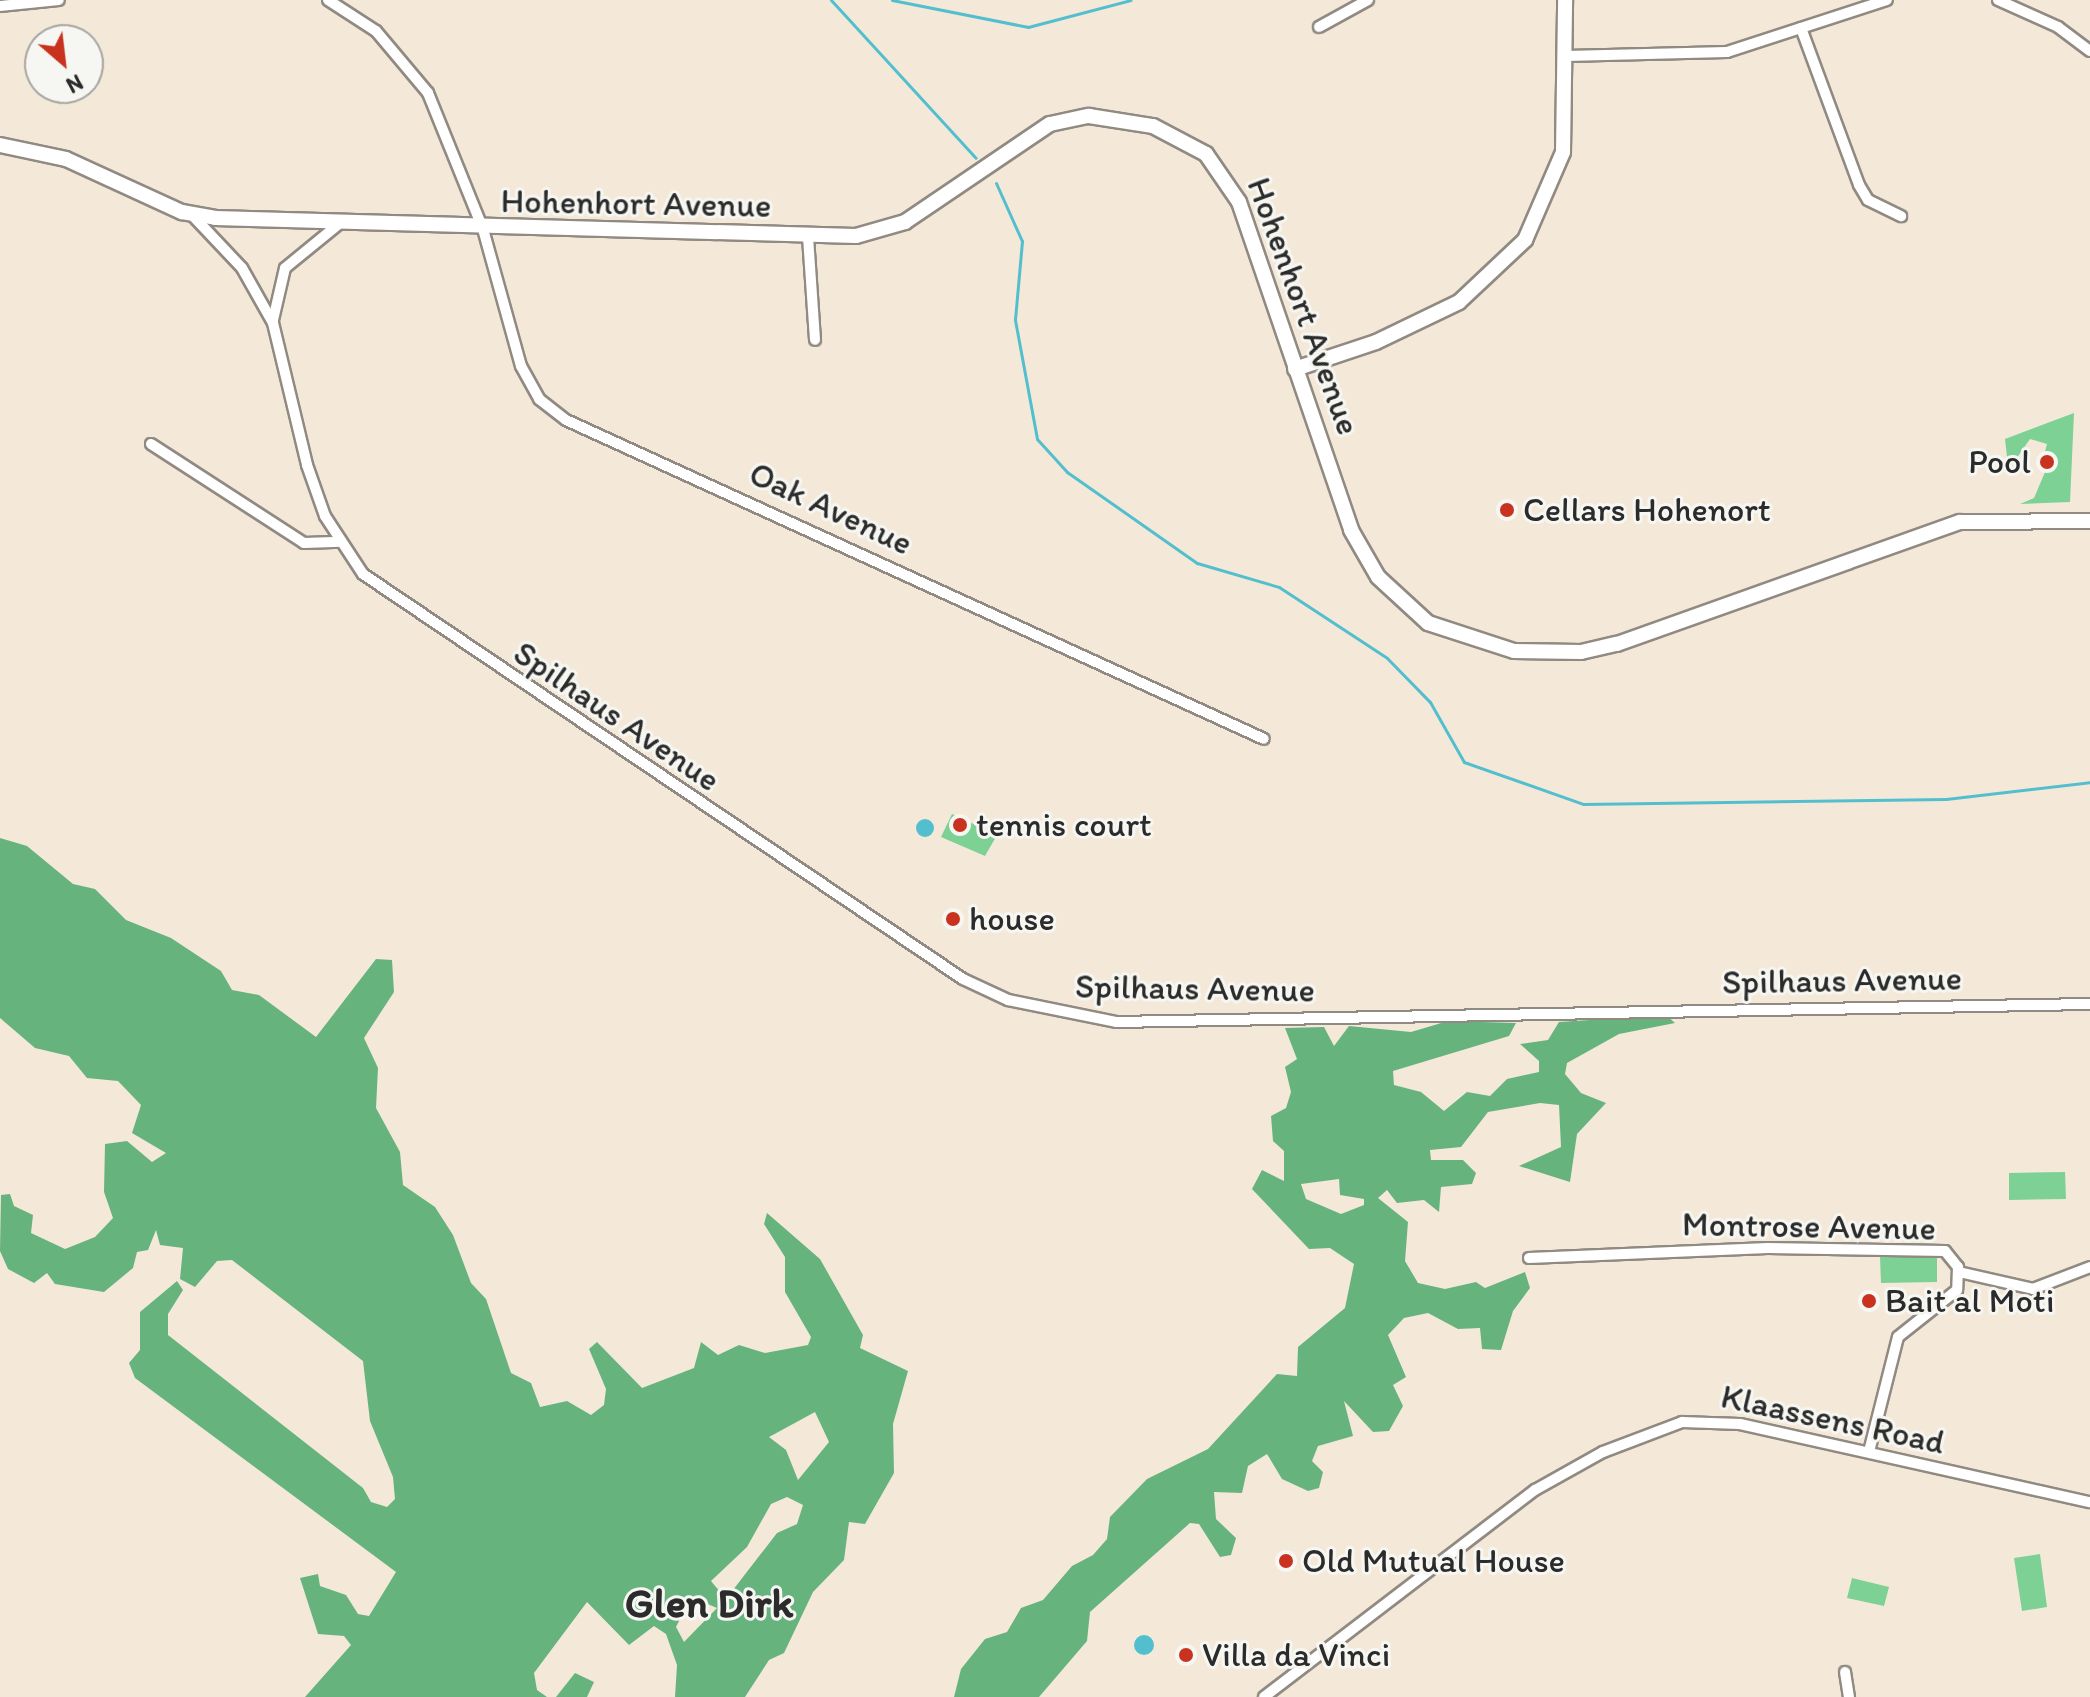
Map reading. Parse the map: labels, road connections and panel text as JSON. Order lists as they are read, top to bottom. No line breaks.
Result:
{"streets":{"street":["Hohenhort Avenue","Oak Avenue","Spilhaus Avenue","Montrose Avenue","Klaassens Road"]},"crossings":[["Hohenhort Avenue","Oak Avenue"],["Hohenhort Avenue","Spilhaus Avenue"],["Montrose Avenue","Klaassens Road"]],"districts":["Glen Dirk"],"places":["Pool","Cellars Hohenort","tennis court","house","Bait al Moti","Old Mutual House","Villa da Vinci"],"north":"bottom right"}
